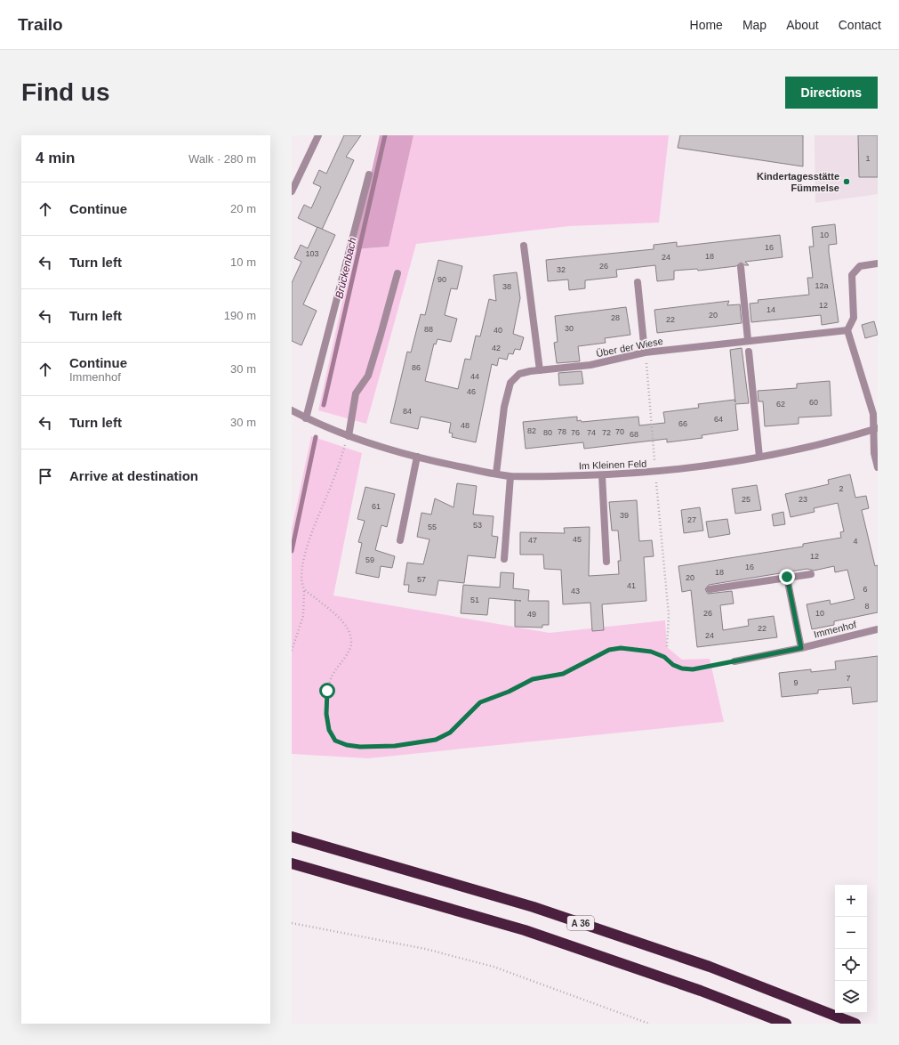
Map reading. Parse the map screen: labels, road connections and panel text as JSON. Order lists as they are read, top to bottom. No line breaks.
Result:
{"streets":{"highway":["A 36"],"street":["Über der Wiese","Im Kleinen Feld","Immenhof"]},"crossings":[["Über der Wiese","Im Kleinen Feld"]],"water":["Brückenbach"],"places":["Kindertagesstätte Fümmelse"],"house_numbers":["1","10","16","103","18","24","26","32","90","12a","38","12","14","20","28","22","30","88","40","42","86","44","46","60","62","84","64","66","48","82","78","70","80","76","74","72","68","2","25","23","61","39","27","53","55","45","47","4","12","59","16","18","20","57","41","6","43","51","8","26","10","49","22","24","7","9"],"page":{"header":"Trailo","nav":["Home","Map","About","Contact"],"buttons":"Directions","title":"Find us","heading":["4 min","Walk · 280 m"],"list":[["Continue","20 m"],["Turn left","10 m"],["Turn left","190 m"],["Continue","Immenhof","30 m"],["Turn left","30 m"],"Arrive at destination"],"map_buttons":["+","−"]}}
